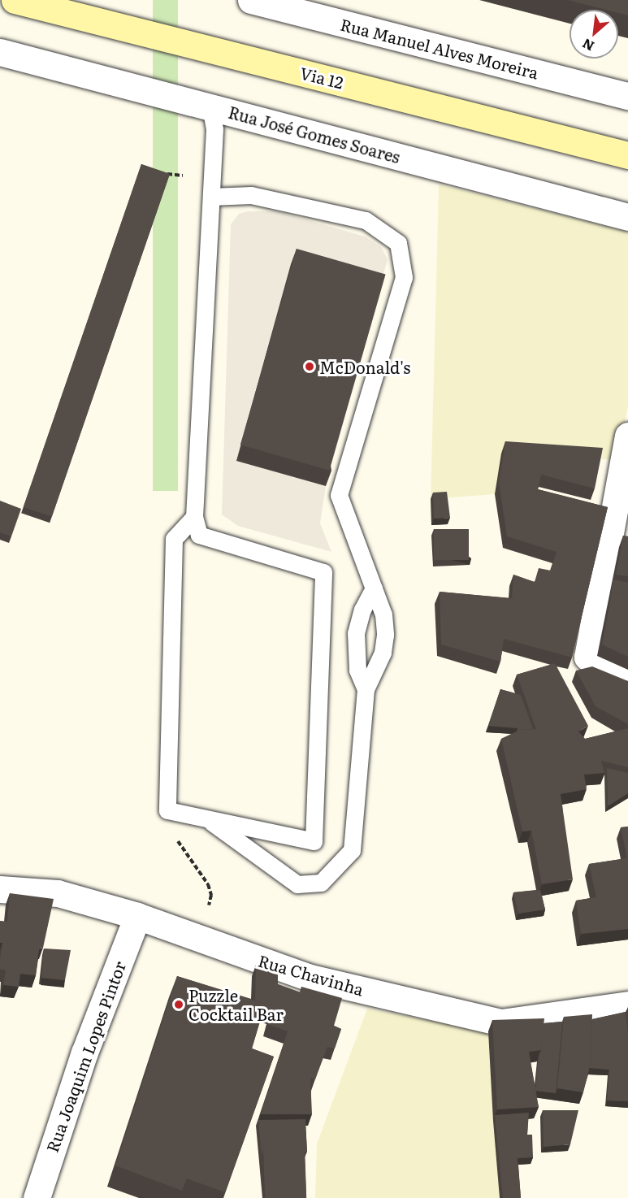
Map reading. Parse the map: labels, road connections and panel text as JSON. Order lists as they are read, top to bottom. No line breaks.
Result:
{"streets":{"main road":["Via 12"],"street":["Rua Manuel Alves Moreira","Rua José Gomes Soares","Rua Chavinha","Rua Joaquim Lopes Pintor"]},"crossings":[["Rua Chavinha","Rua Joaquim Lopes Pintor"]],"places":["McDonald's","Puzzle Cocktail Bar"],"north":"bottom left"}
